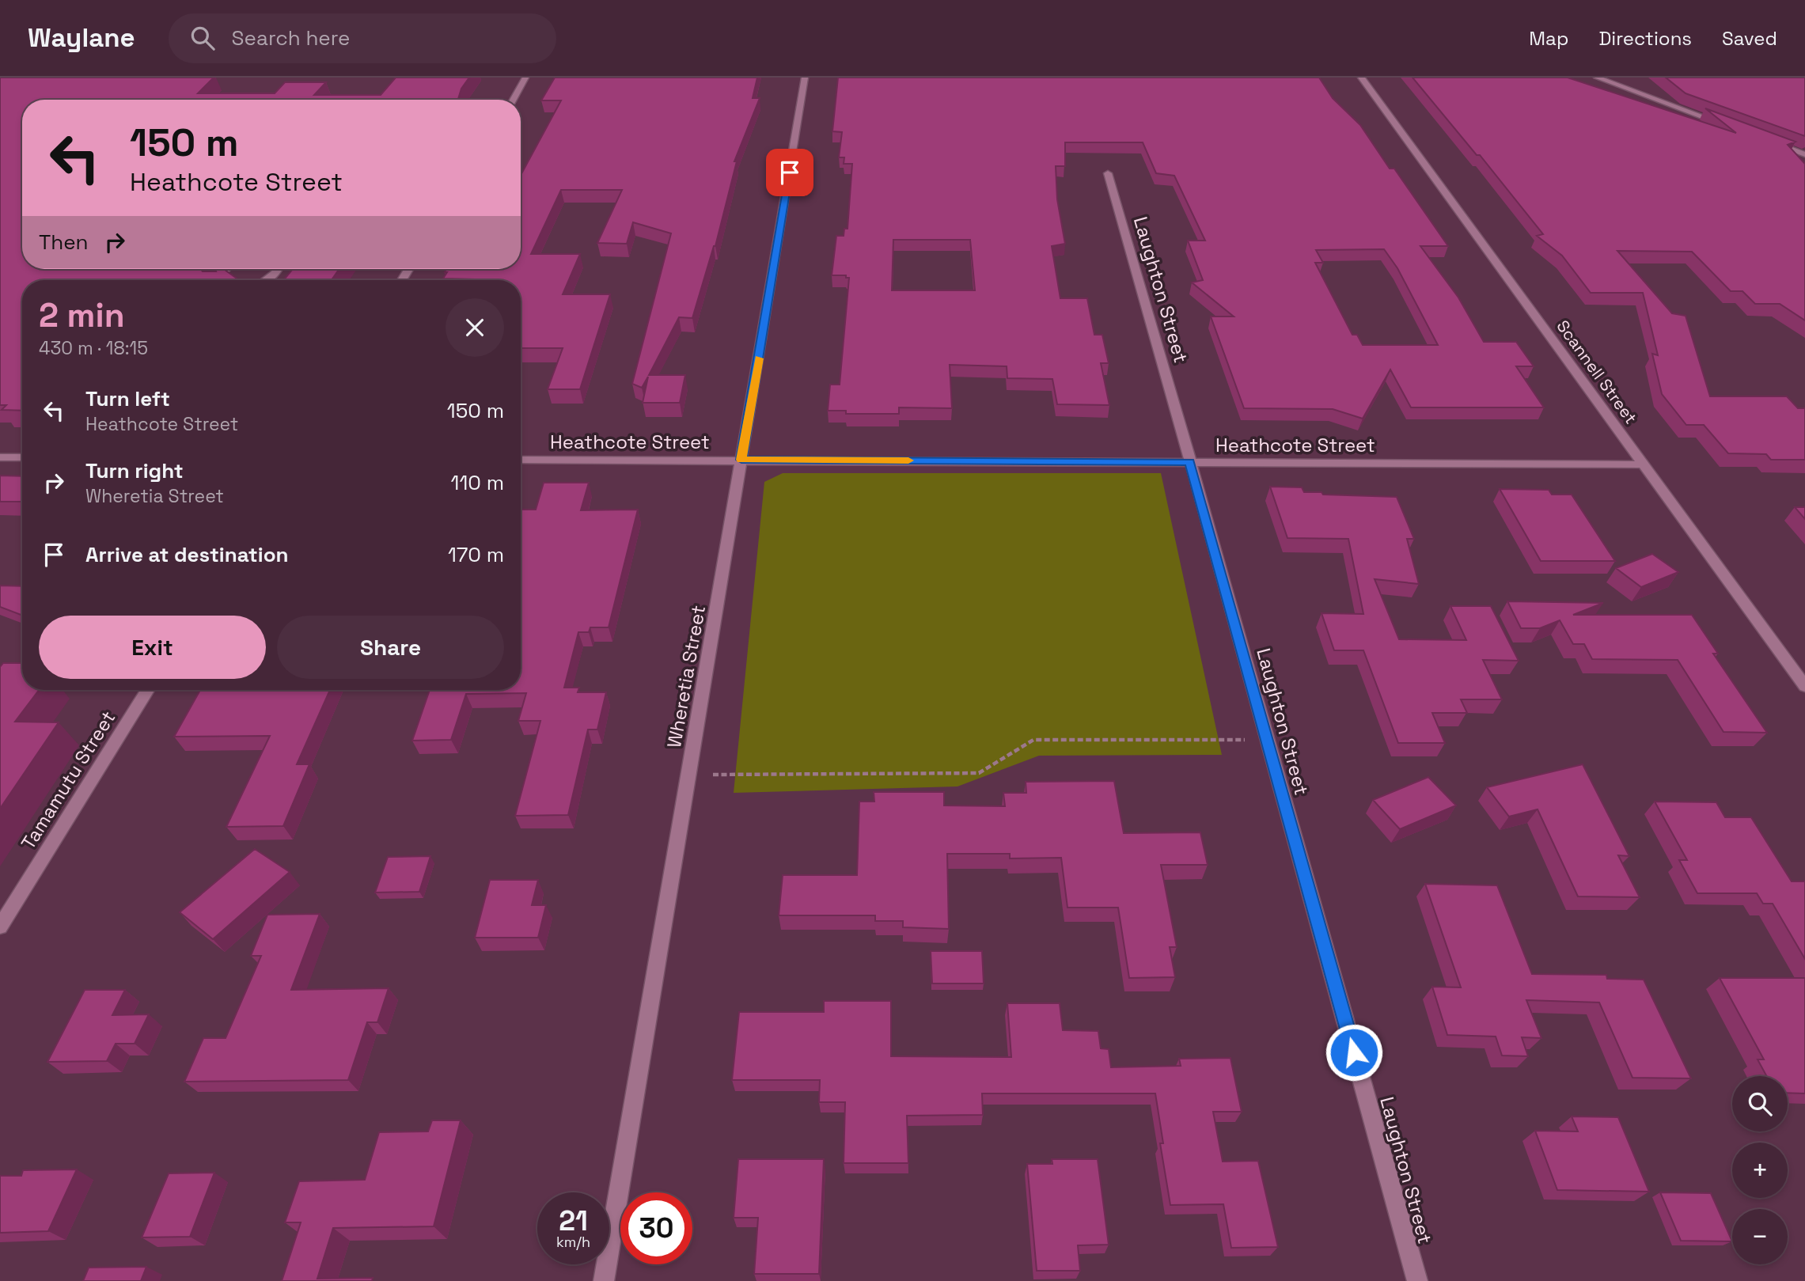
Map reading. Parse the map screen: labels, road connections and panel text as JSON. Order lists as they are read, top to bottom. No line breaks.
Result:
{"streets":{"street":["Laughton Street","Scannell Street","Heathcote Street","Wheretia Street","Tamamutu Street"]},"crossings":[["Laughton Street","Heathcote Street"],["Scannell Street","Heathcote Street"],["Heathcote Street","Wheretia Street"]],"page":{"header":"Waylane","search":"Search here","nav":["Map","Directions","Saved"],"turn":["150 m","Heathcote Street"],"then":"Then","heading":["2 min","430 m · 18:15"],"list":[{"name":"Turn left","note":"Heathcote Street","value":"150 m"},{"name":"Turn right","note":"Wheretia Street","value":"110 m"},{"name":"Arrive at destination","value":"170 m"}],"buttons":["Exit","Share"],"map_buttons":["+","−"],"speed":"21 km/h","limit":"30"}}
